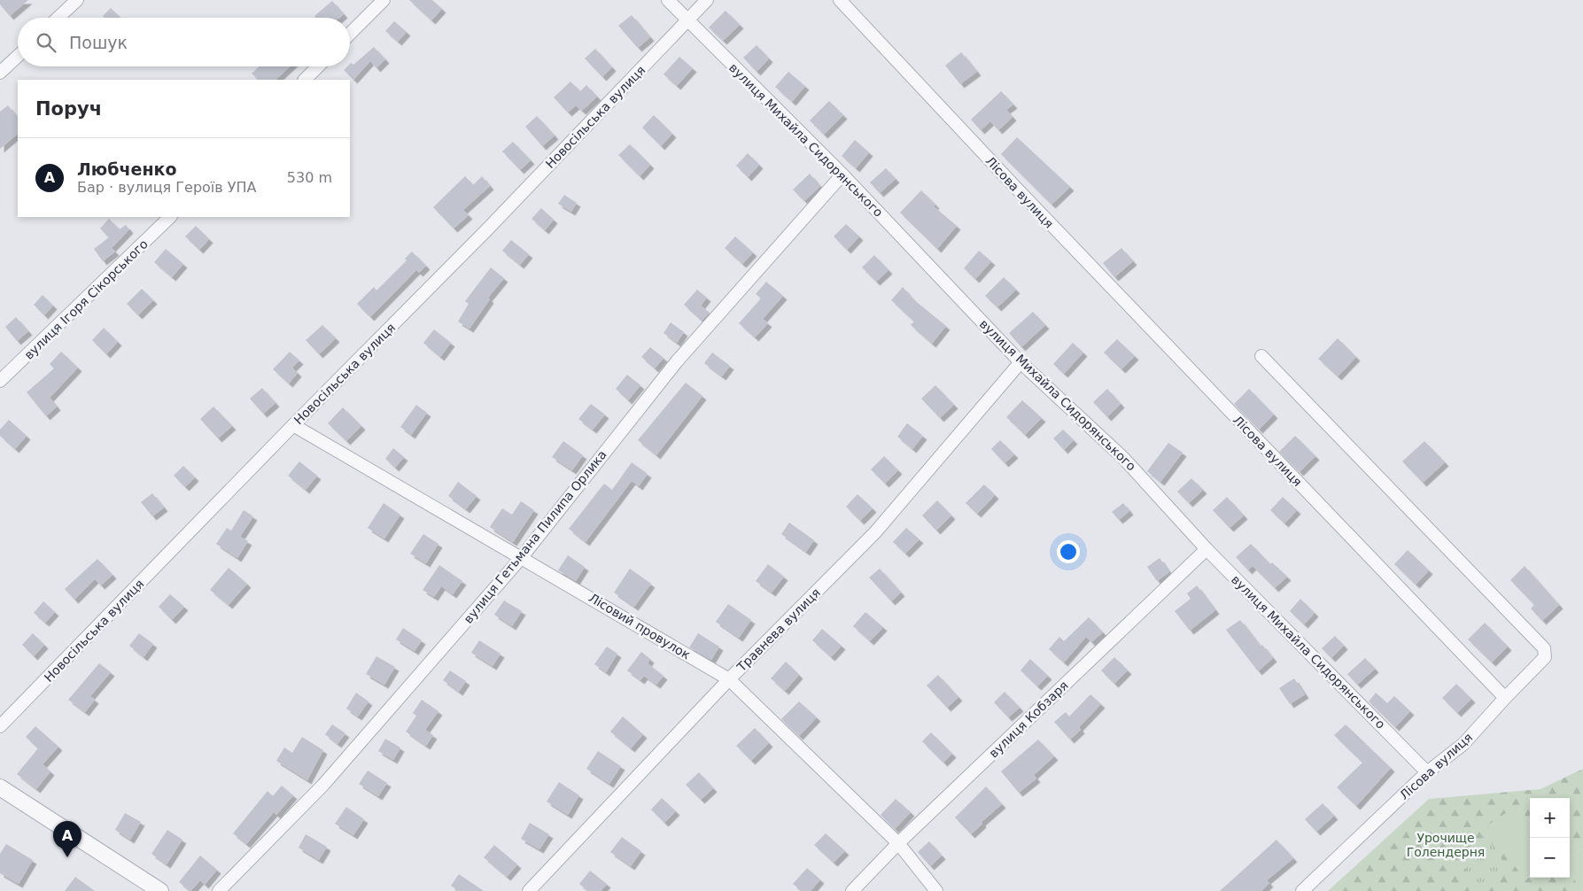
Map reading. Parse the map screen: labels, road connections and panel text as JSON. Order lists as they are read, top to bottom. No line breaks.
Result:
{"streets":{"street":["Новосільська вулиця","вулиця Михайла Сидорянського","Лісова вулиця","вулиця Ігоря Сікорського","вулиця Гетьмана Пилипа Орлика","Лісовий провулок","Травнева вулиця","вулиця Кобзаря"]},"crossings":[["Новосільська вулиця","вулиця Михайла Сидорянського"],["Новосільська вулиця","Лісовий провулок"],["вулиця Михайла Сидорянського","Лісова вулиця"],["вулиця Михайла Сидорянського","вулиця Гетьмана Пилипа Орлика"],["вулиця Михайла Сидорянського","Травнева вулиця"],["вулиця Михайла Сидорянського","вулиця Кобзаря"],["вулиця Гетьмана Пилипа Орлика","Лісовий провулок"],["Лісовий провулок","Травнева вулиця"],["Лісовий провулок","вулиця Кобзаря"]],"parks":["Урочище Голендерня"],"page":{"search":"Пошук","heading":"Поруч","list":[{"mark":"A","name":"Любченко","note":"Бар · вулиця Героїв УПА","value":"530 m"}],"map_buttons":["+","−"],"pins":"A"}}
